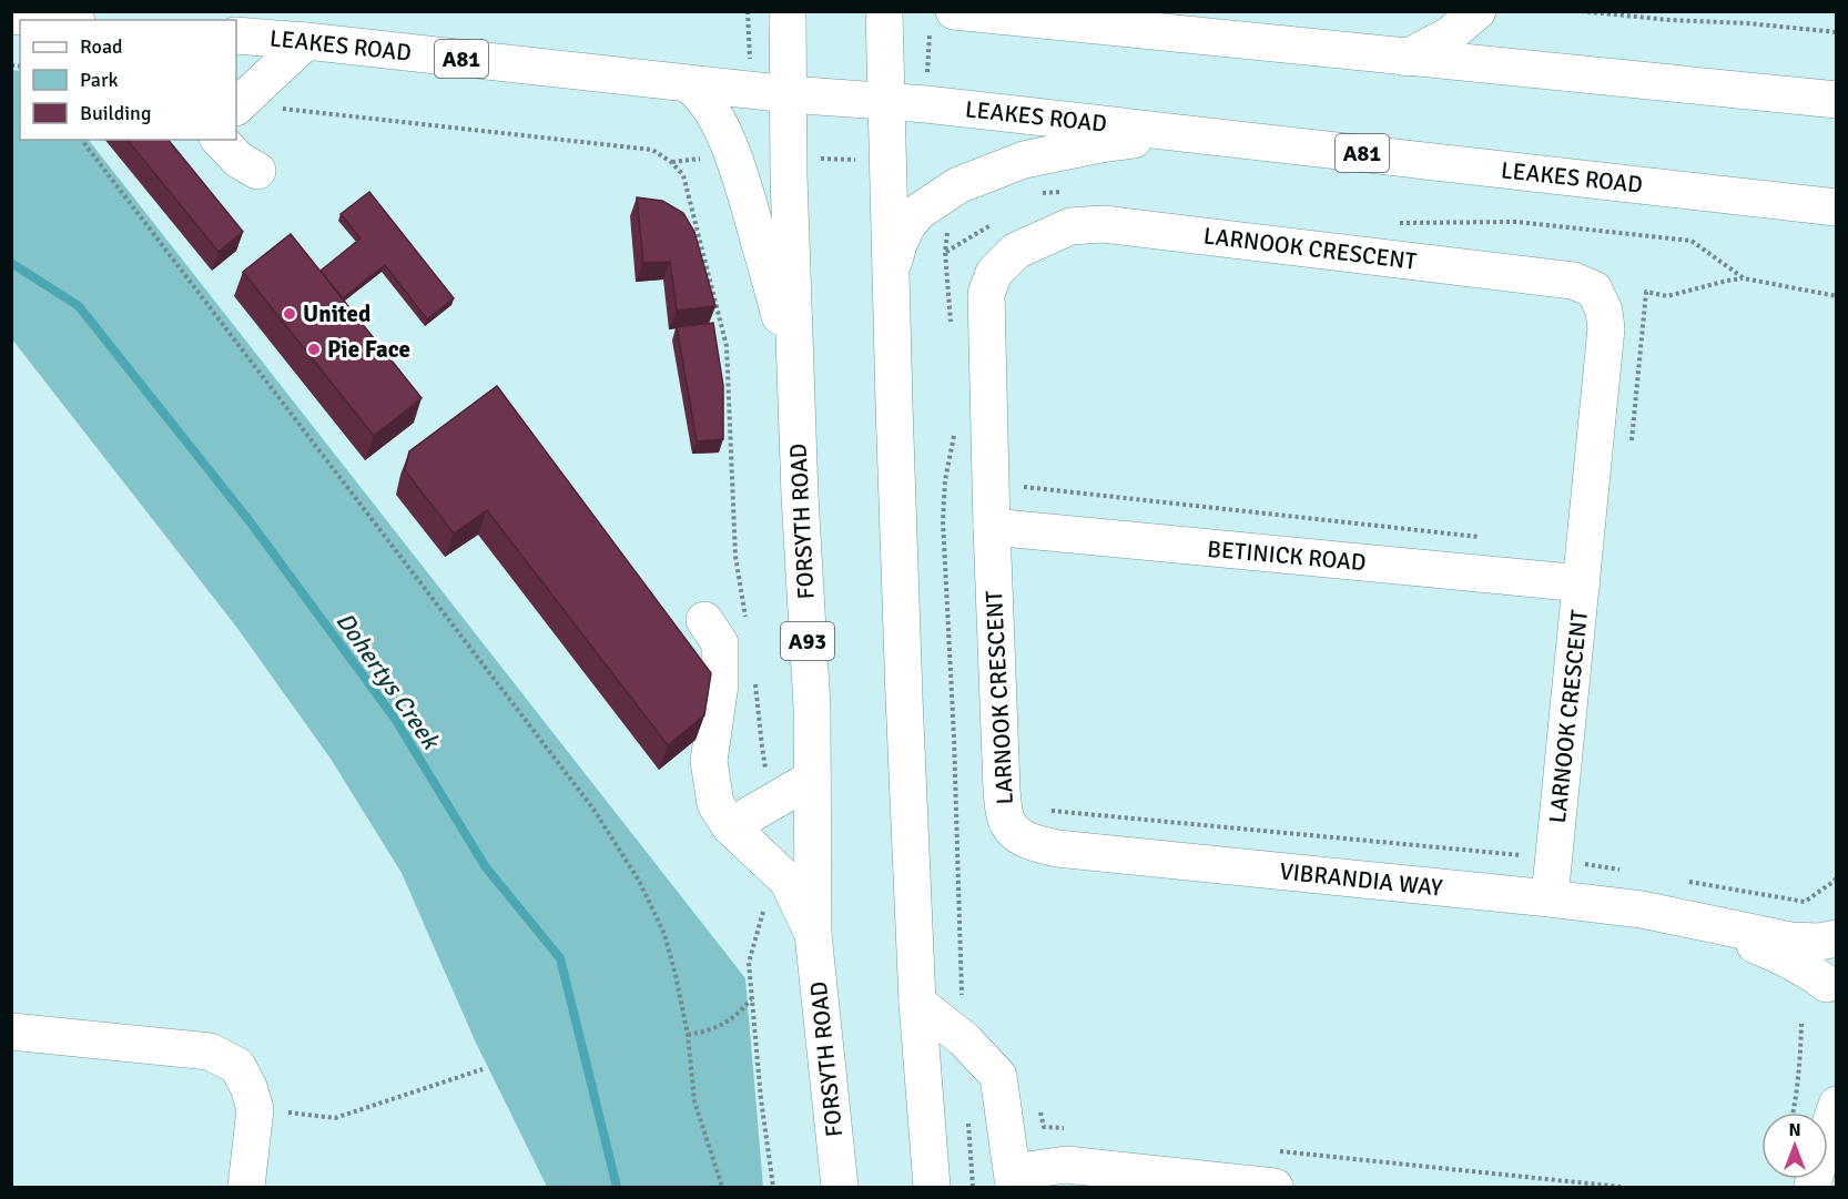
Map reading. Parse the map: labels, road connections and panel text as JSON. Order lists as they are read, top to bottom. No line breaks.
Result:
{"streets":{"main road":["LEAKES ROAD","A81","LARNOOK CRESCENT","FORSYTH ROAD","BETINICK ROAD","A93","VIBRANDIA WAY"]},"crossings":[["LEAKES ROAD","FORSYTH ROAD"],["LEAKES ROAD","A93"],["LARNOOK CRESCENT","BETINICK ROAD"],["LARNOOK CRESCENT","VIBRANDIA WAY"],["FORSYTH ROAD","A93"]],"water":["Dohertys Creek"],"places":["United","Pie Face"],"legend":["Road","Park","Building"],"north":"top"}
